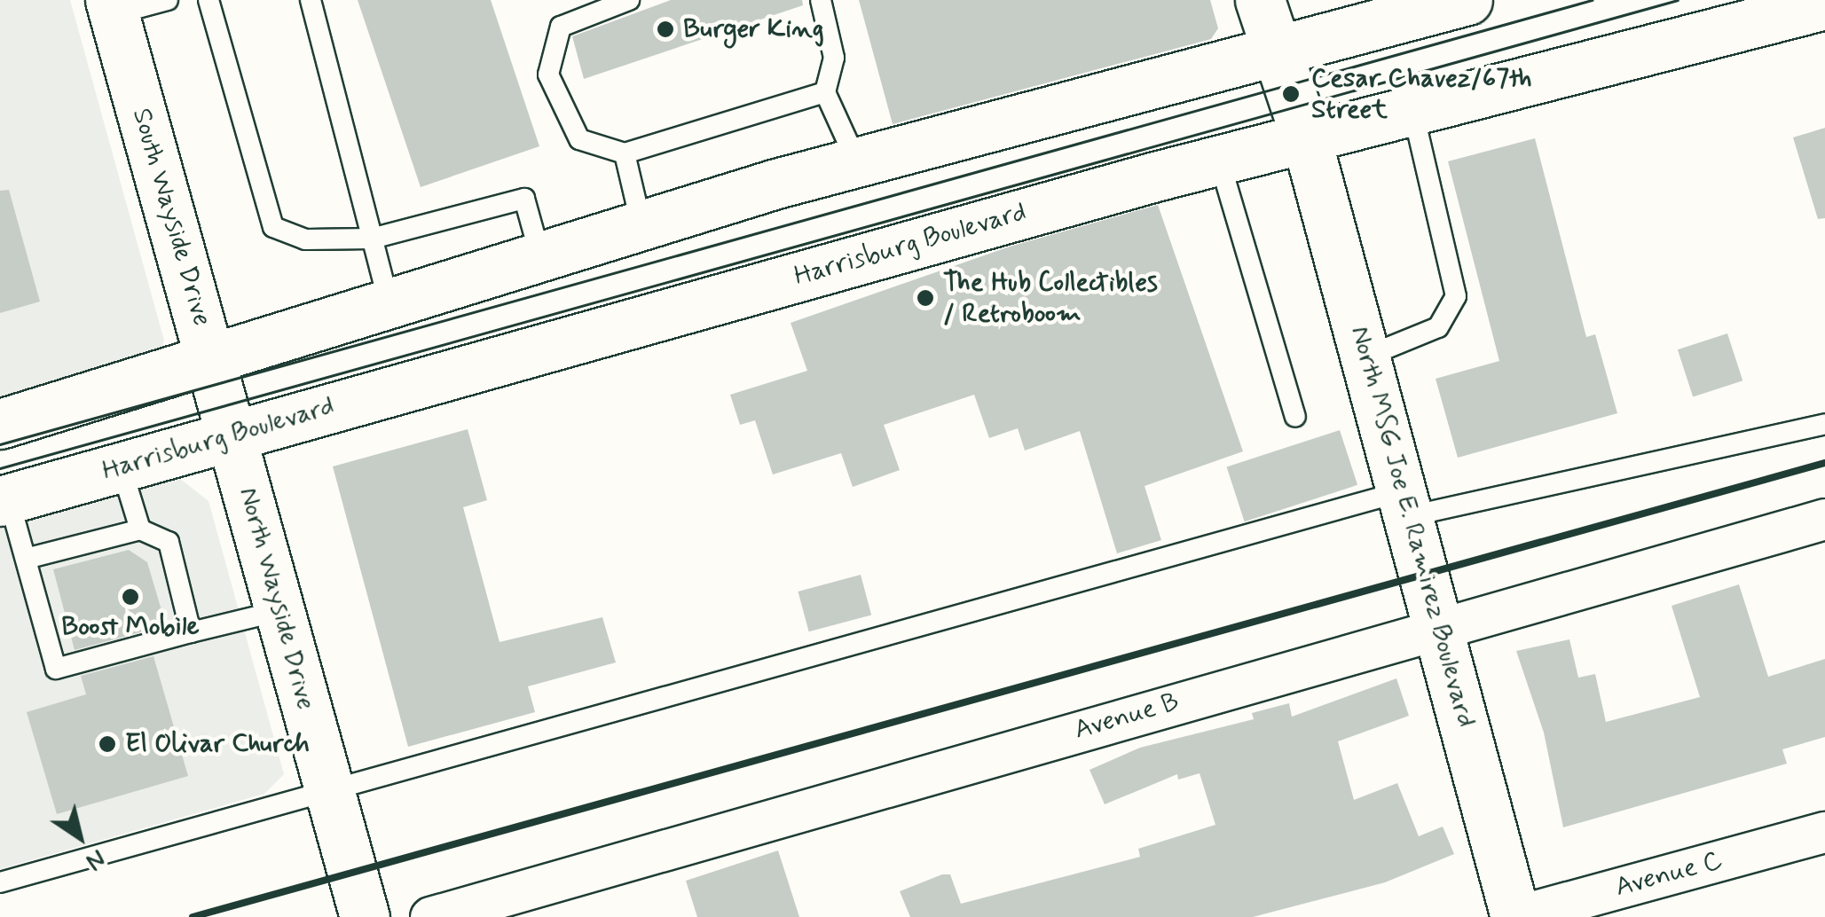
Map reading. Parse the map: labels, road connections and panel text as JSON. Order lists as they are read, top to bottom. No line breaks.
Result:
{"streets":{"main road":["South Wayside Drive","Harrisburg Boulevard","North MSG Joe E. Ramirez Boulevard","North Wayside Drive"],"street":["Avenue B","Avenue C"]},"crossings":[["South Wayside Drive","Harrisburg Boulevard"],["South Wayside Drive","North Wayside Drive"],["Harrisburg Boulevard","North MSG Joe E. Ramirez Boulevard"],["Harrisburg Boulevard","North Wayside Drive"],["North MSG Joe E. Ramirez Boulevard","Avenue B"],["North MSG Joe E. Ramirez Boulevard","Avenue C"]],"places":["Burger King","Cesar Chavez/67th Street","The Hub Collectibles / Retroboom","Boost Mobile","El Olivar Church"],"north":"bottom right"}
